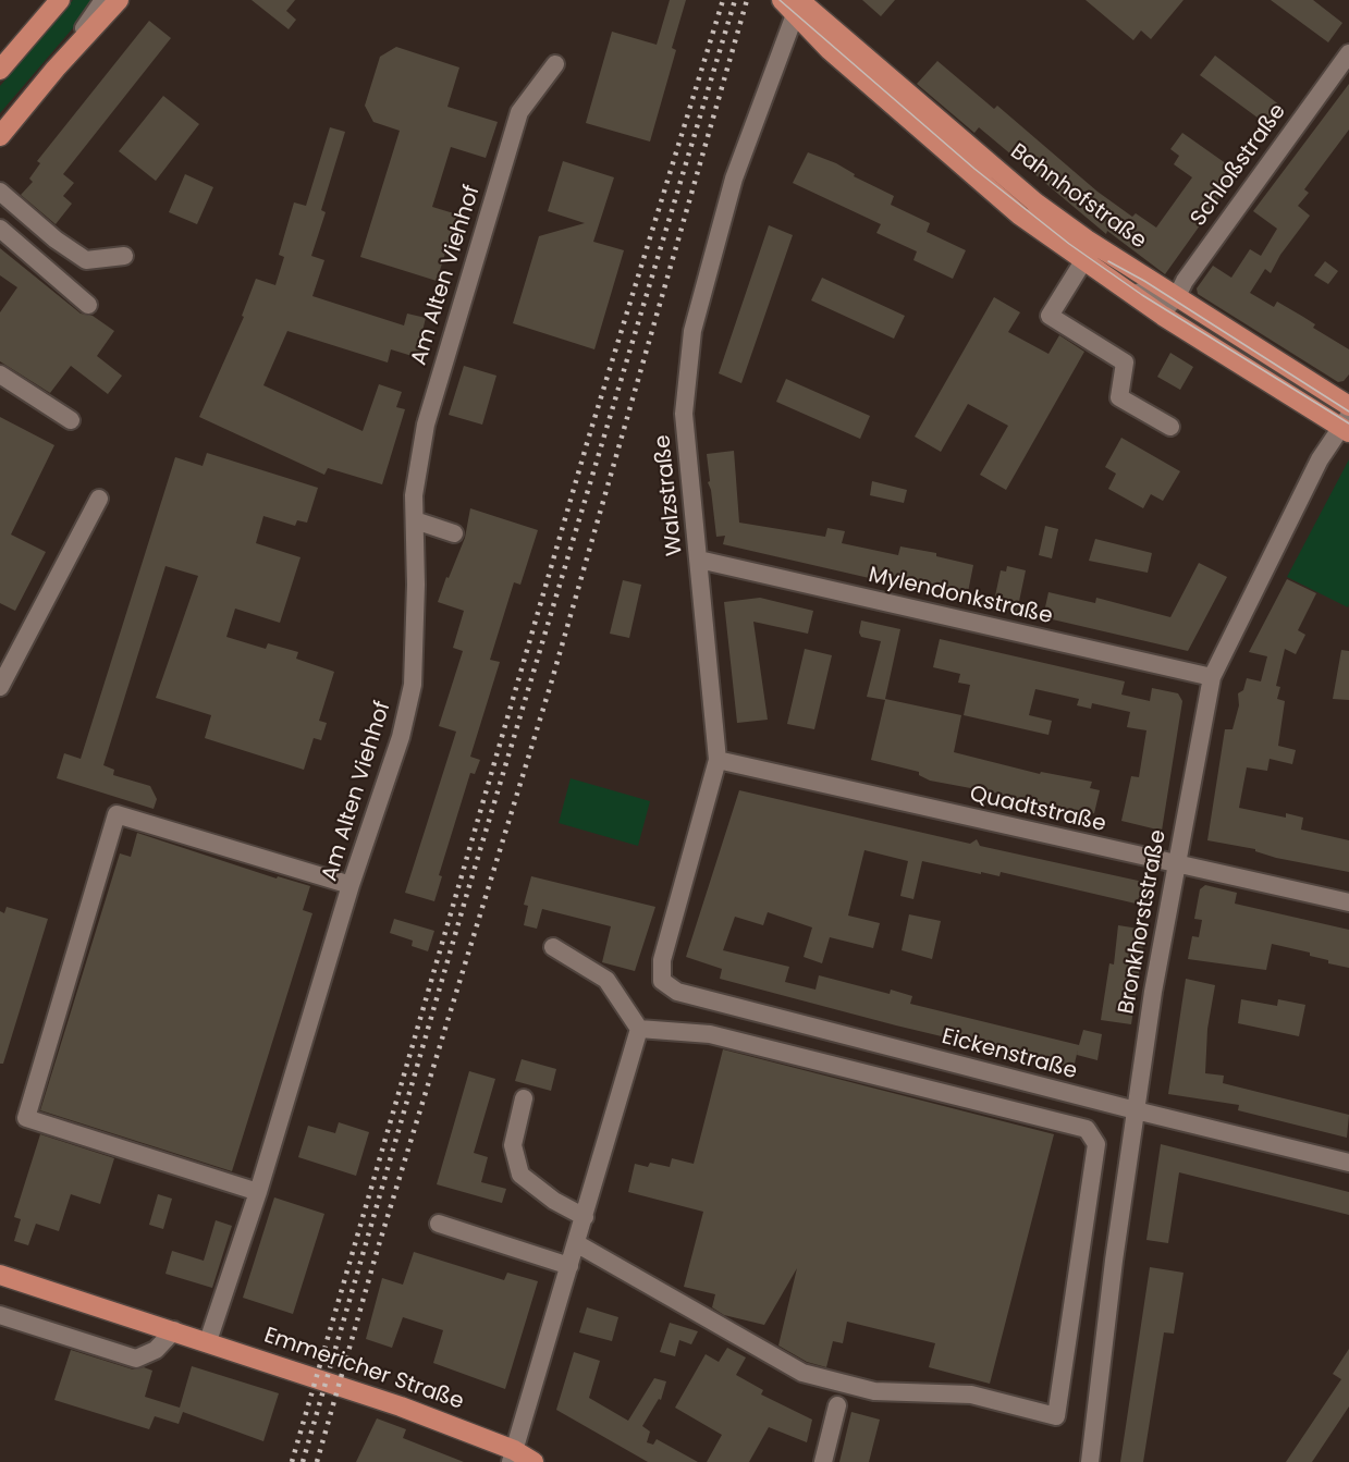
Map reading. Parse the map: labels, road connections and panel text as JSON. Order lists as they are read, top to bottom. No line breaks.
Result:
{"streets":{"main road":["Bahnhofstraße","Emmericher Straße"],"street":["Schloßstraße","Am Alten Viehhof","Walzstraße","Mylendonkstraße","Quadtstraße","Bronkhorststraße","Eickenstraße"]},"crossings":[["Schloßstraße","Bahnhofstraße"],["Bahnhofstraße","Walzstraße"],["Bahnhofstraße","Bronkhorststraße"],["Am Alten Viehhof","Emmericher Straße"],["Walzstraße","Mylendonkstraße"],["Walzstraße","Quadtstraße"],["Walzstraße","Eickenstraße"],["Mylendonkstraße","Bronkhorststraße"],["Quadtstraße","Bronkhorststraße"],["Bronkhorststraße","Eickenstraße"]]}
